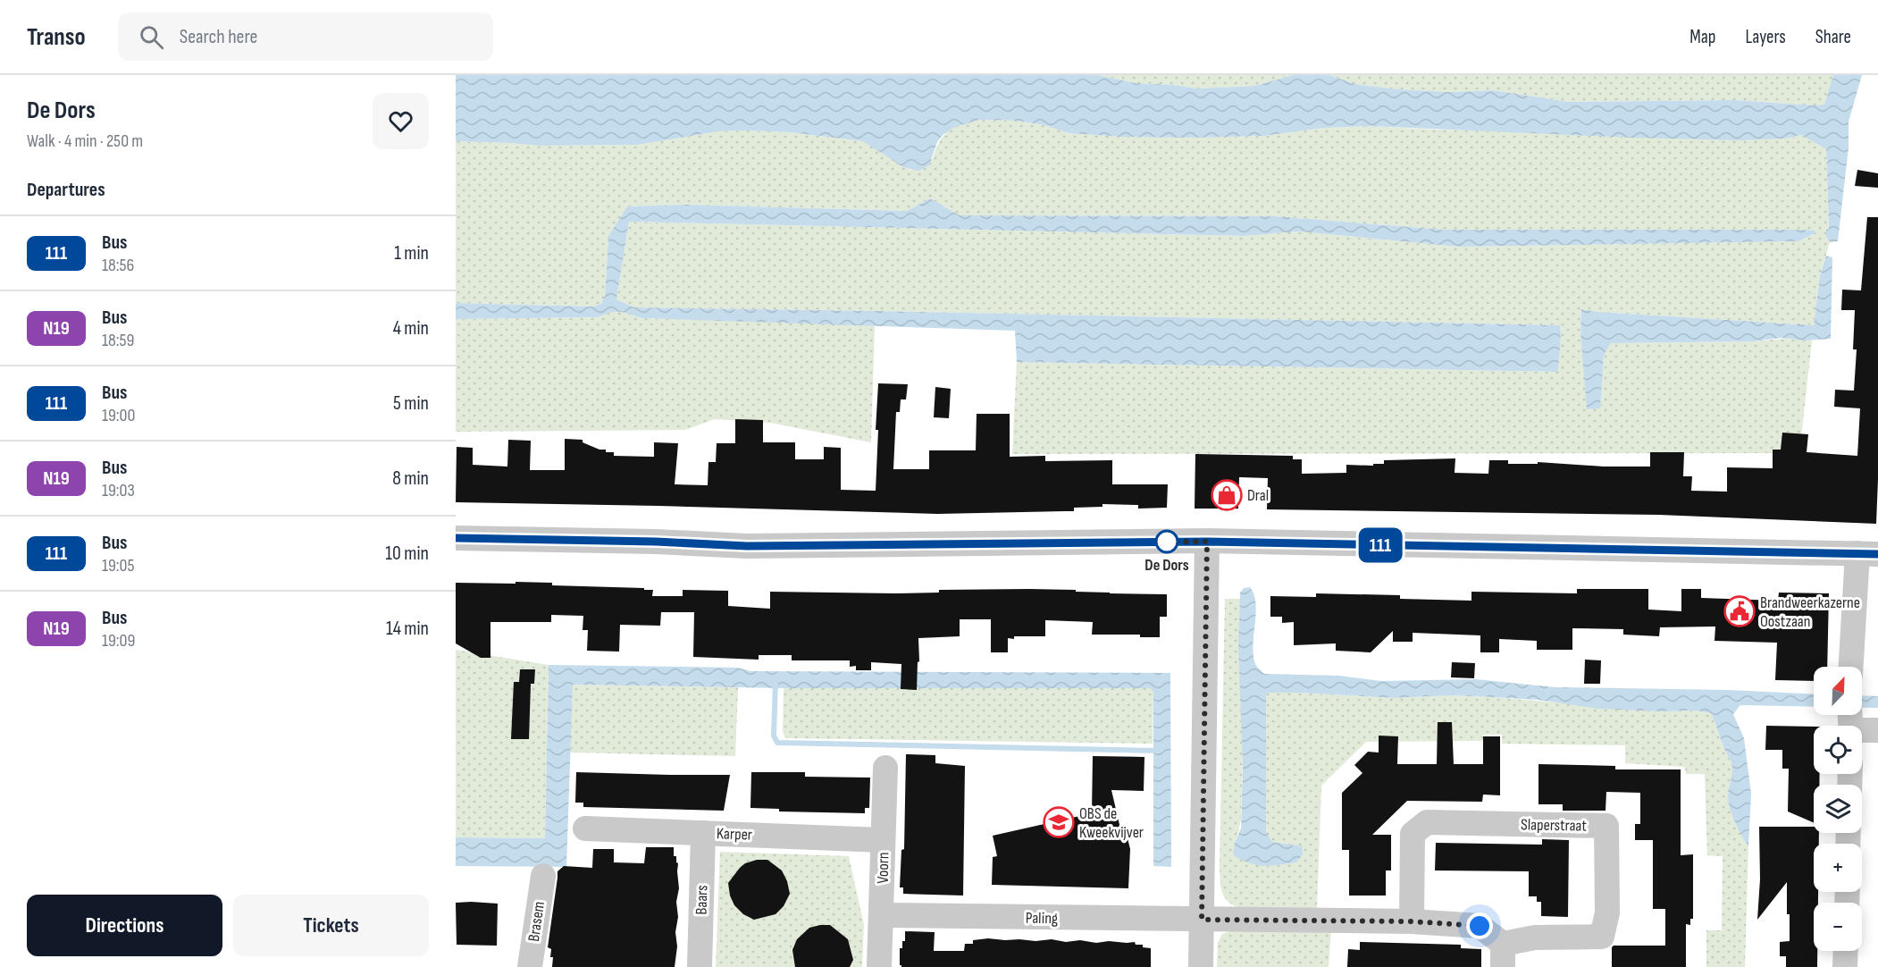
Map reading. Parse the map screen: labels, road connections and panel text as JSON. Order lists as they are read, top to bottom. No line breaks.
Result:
{"streets":{"street":["Slaperstraat","Karper","Voorn","Baars","Paling","Brasem"]},"crossings":[["Slaperstraat","Paling"],["Karper","Voorn"],["Karper","Baars"],["Voorn","Paling"]],"places":{"shop":["Dral"],"other":["De Dors"],"public building":["Brandweerkazerne Oostzaan"],"school or university":["OBS de Kweekvijver"]},"lines":["bus line 111"],"north":"top right","page":{"header":"Transo","search":"Search here","nav":["Map","Layers","Share"],"heading":[["De Dors","Walk · 4 min · 250 m"],"Departures"],"on_map":"111","list":[{"mark":"111","name":"Bus","note":"18:56","value":"1 min"},{"mark":"N19","name":"Bus","note":"18:59","value":"4 min"},{"mark":"111","name":"Bus","note":"19:00","value":"5 min"},{"mark":"N19","name":"Bus","note":"19:03","value":"8 min"},{"mark":"111","name":"Bus","note":"19:05","value":"10 min"},{"mark":"N19","name":"Bus","note":"19:09","value":"14 min"}],"map_buttons":["+","−"],"buttons":["Directions","Tickets"]}}
